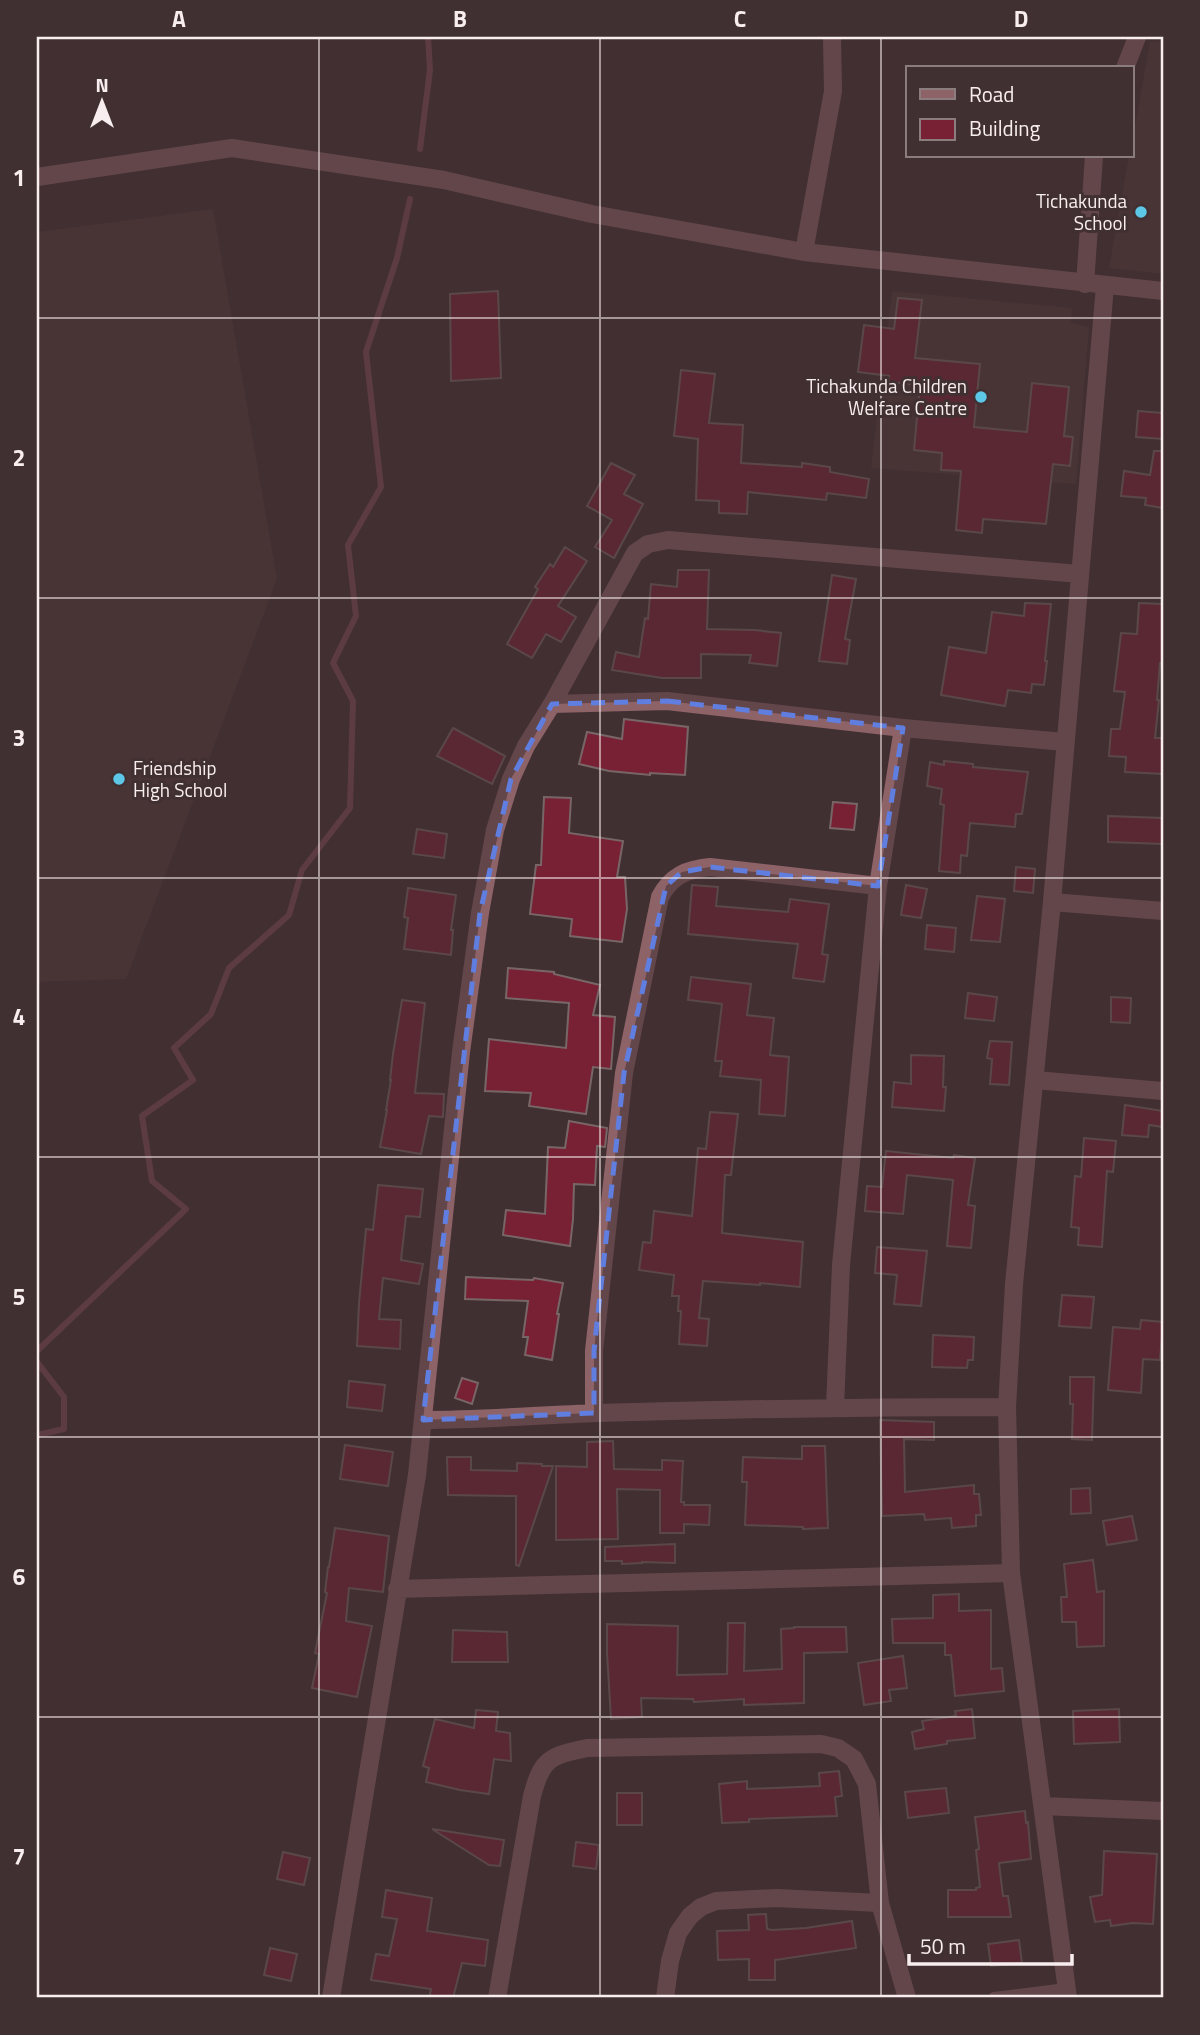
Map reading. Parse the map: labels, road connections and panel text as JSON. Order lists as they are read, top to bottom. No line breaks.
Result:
{"places":["Tichakunda School","Tichakunda Children Welfare Centre","Friendship High School"],"legend":["Road","Building"],"scale_bar":"50 m","north":"top","grid":{"columns":["A","B","C","D"],"rows":["1","2","3","4","5","6","7"]}}
